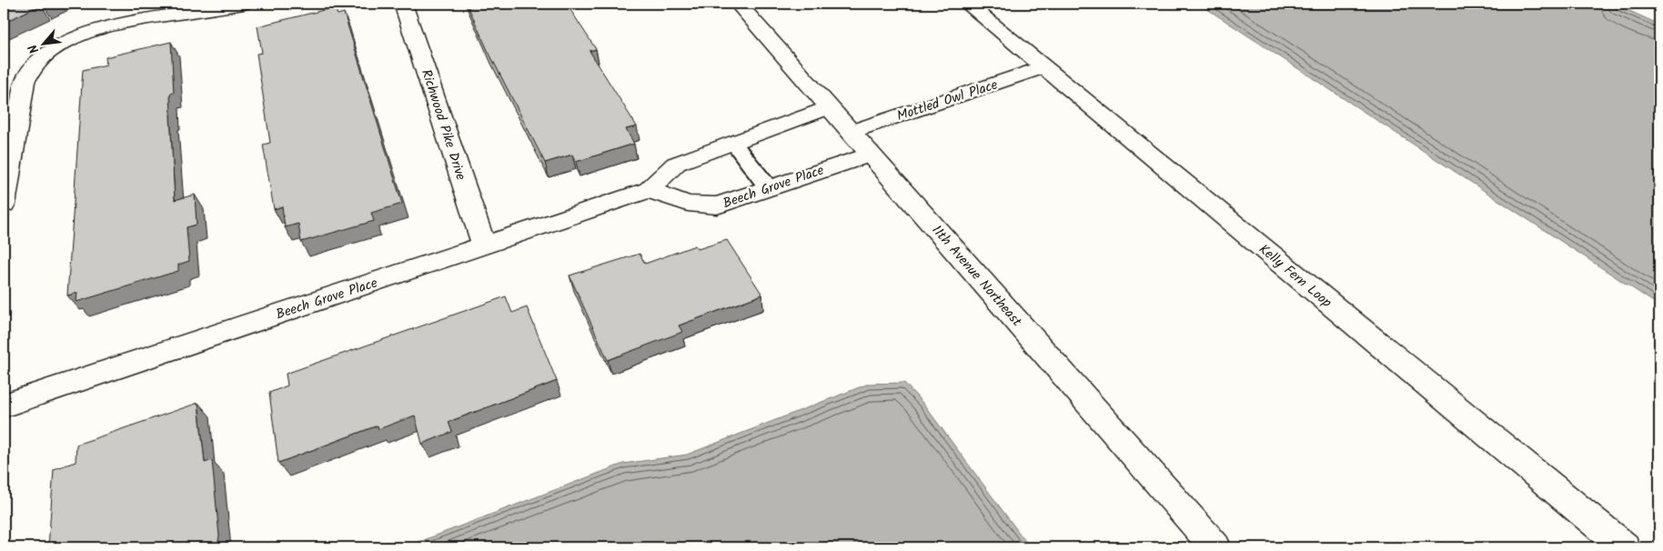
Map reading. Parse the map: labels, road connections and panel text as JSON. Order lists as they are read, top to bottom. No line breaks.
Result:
{"streets":{"street":["Mottled Owl Place","Richwood Pike Drive","Beech Grove Place","11th Avenue Northeast","Kelly Fern Loop"]},"crossings":[["Mottled Owl Place","11th Avenue Northeast"],["Mottled Owl Place","Kelly Fern Loop"],["Richwood Pike Drive","Beech Grove Place"],["Beech Grove Place","11th Avenue Northeast"]],"north":"bottom left"}
